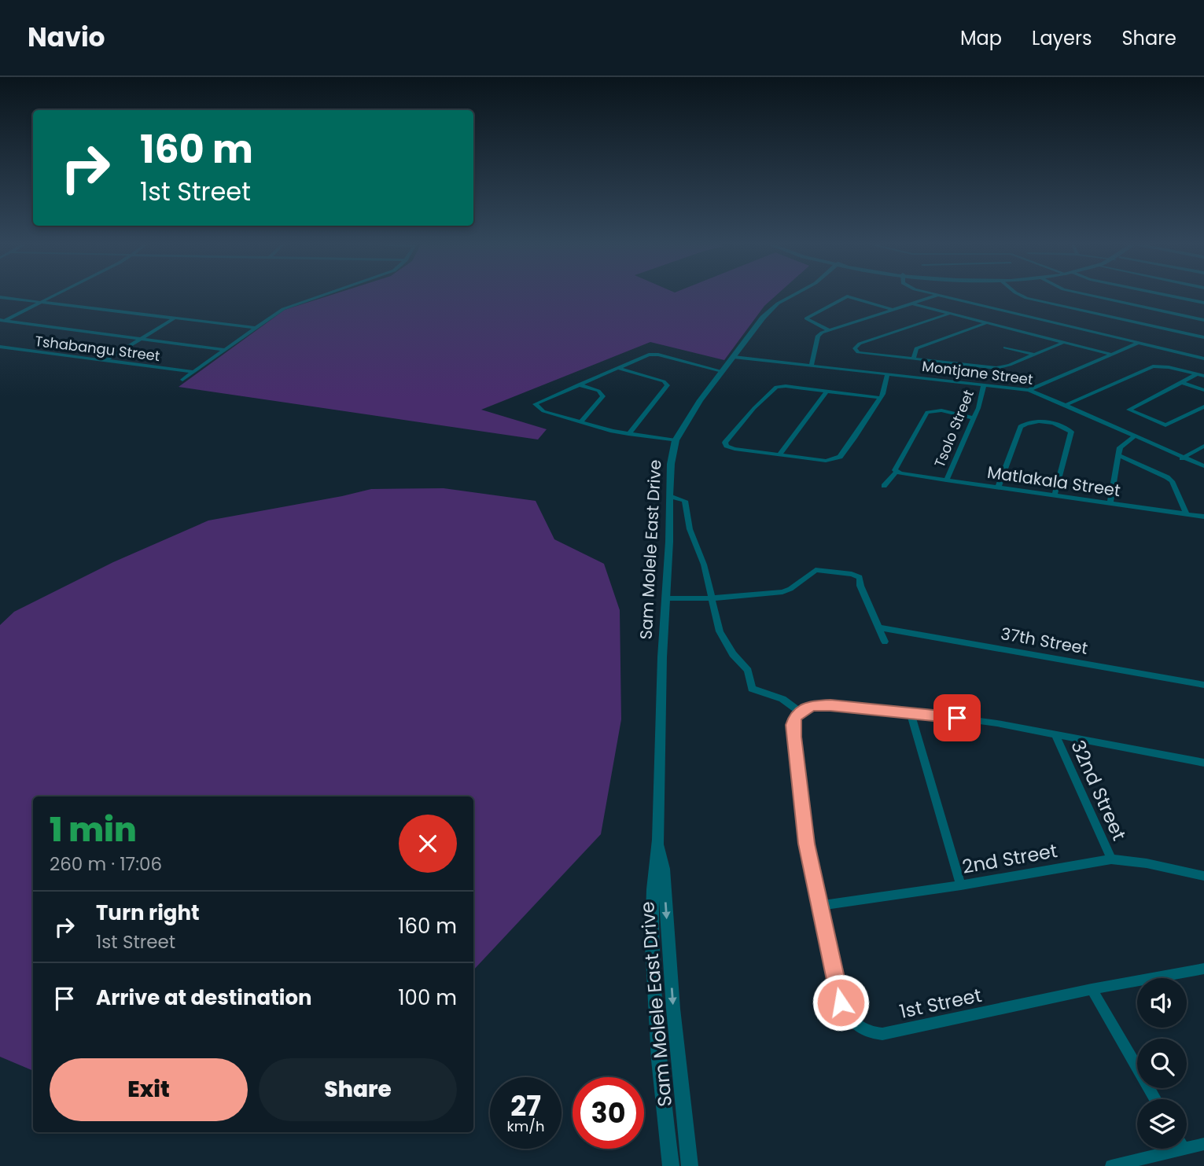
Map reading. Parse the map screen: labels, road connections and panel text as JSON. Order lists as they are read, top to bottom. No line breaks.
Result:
{"streets":{"street":["Tshabangu Street","Montjane Street","Tsolo Street","Matlakala Street","Sam Molele East Drive","37th Street","32nd Street","2nd Street","1st Street"]},"crossings":[["Montjane Street","Tsolo Street"],["Montjane Street","Sam Molele East Drive"],["Tsolo Street","Matlakala Street"],["32nd Street","2nd Street"],["2nd Street","1st Street"]],"page":{"header":"Navio","nav":["Map","Layers","Share"],"turn":["160 m","1st Street"],"heading":["1 min","260 m · 17:06"],"list":[{"name":"Turn right","note":"1st Street","value":"160 m"},{"name":"Arrive at destination","value":"100 m"}],"buttons":["Exit","Share"],"speed":"27 km/h","limit":"30"}}
